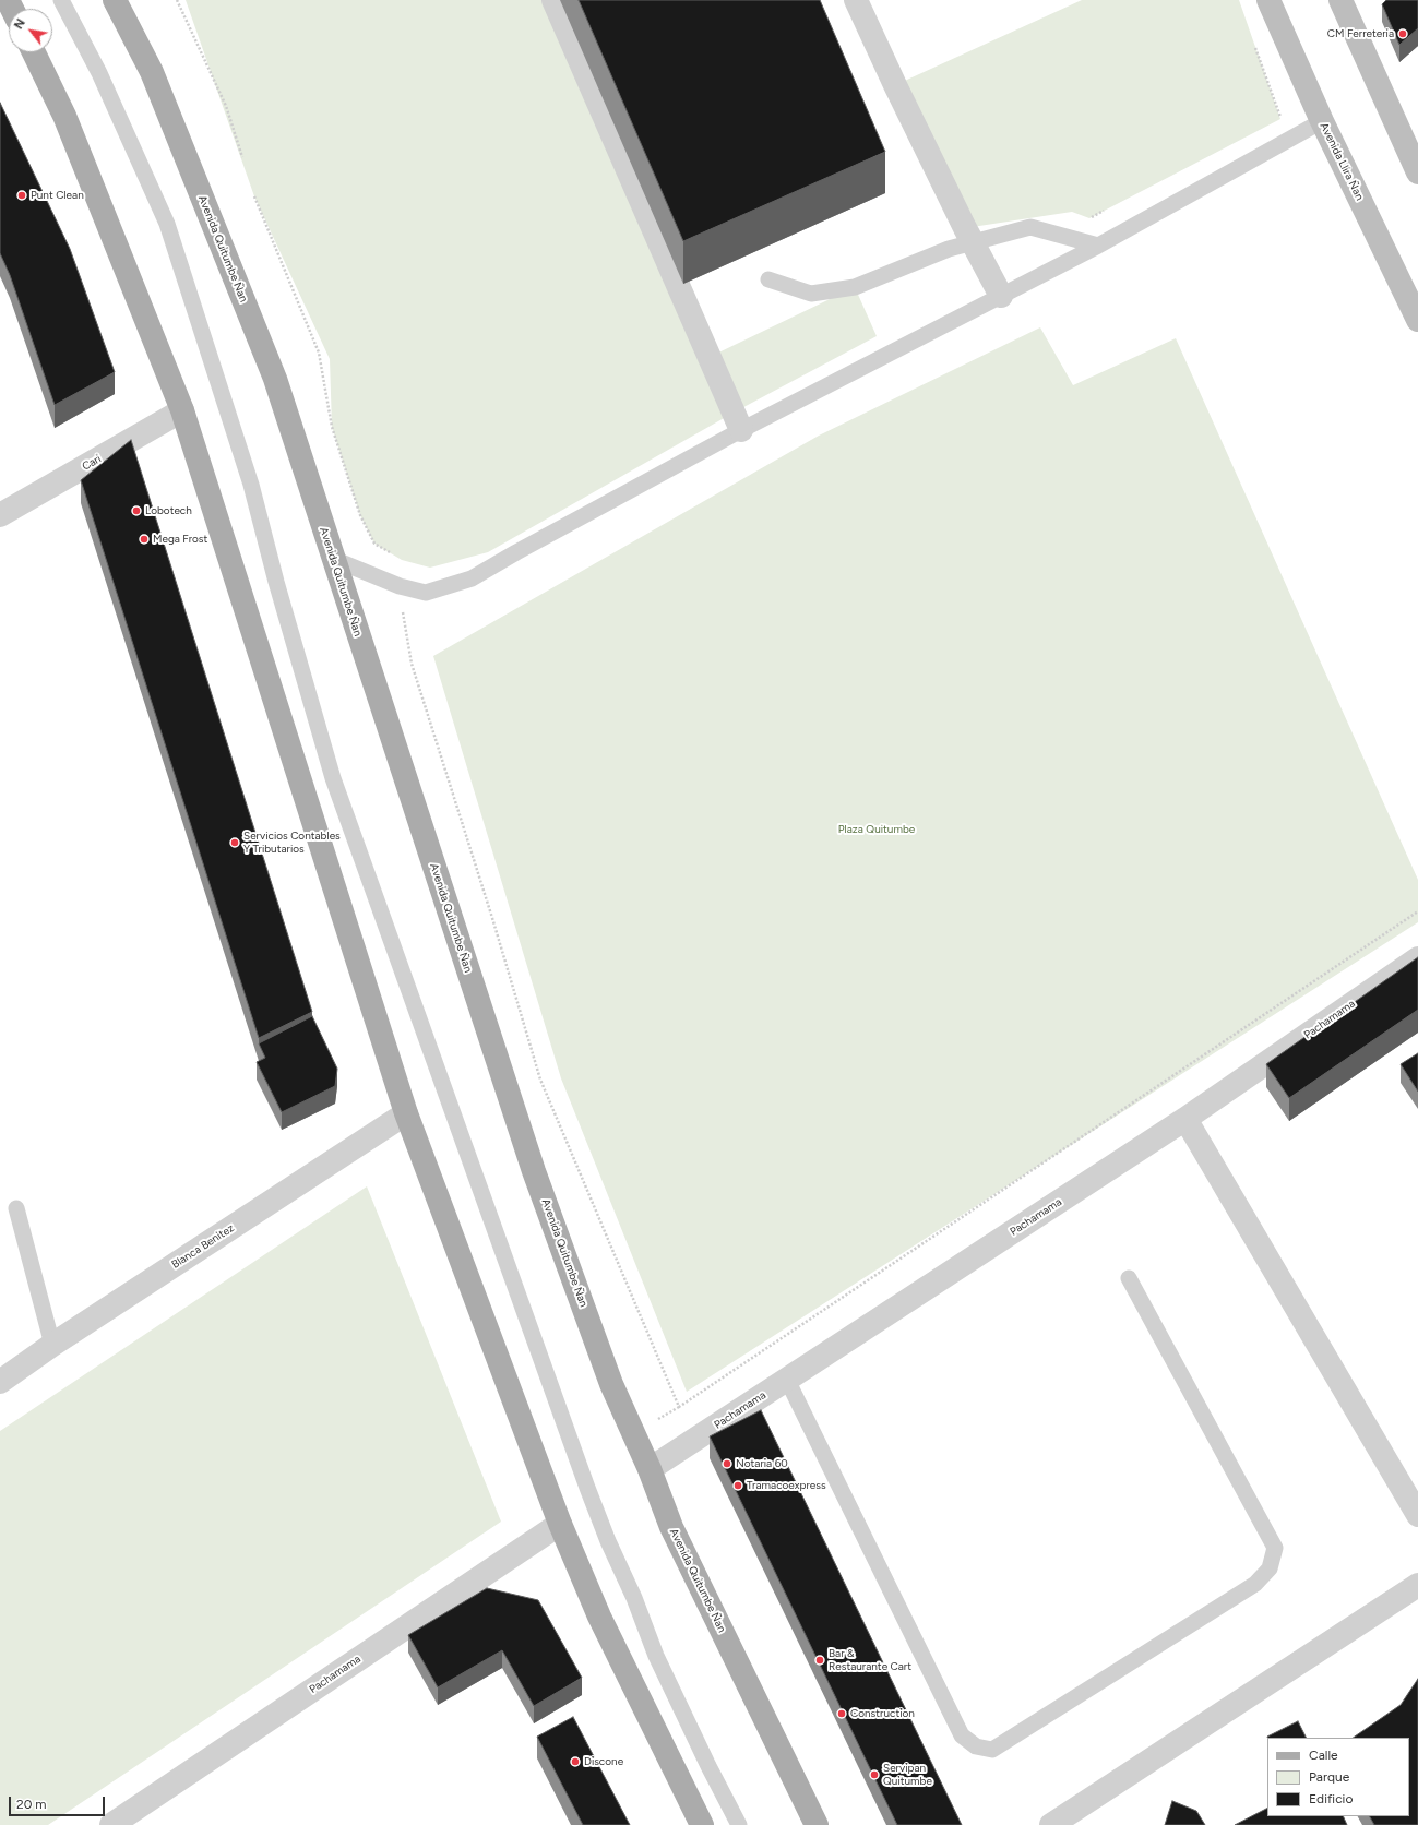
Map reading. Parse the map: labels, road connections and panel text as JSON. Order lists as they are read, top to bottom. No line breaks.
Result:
{"streets":{"main road":["Avenida Quitumbe Ñan"],"street":["Avenida Llira Ñan","Cari","Pachamama","Blanca Benitez"]},"crossings":[["Avenida Quitumbe Ñan","Pachamama"]],"parks":["Plaza Quitumbe"],"places":["CM Ferreteria","Punt Clean","Lobotech","Mega Frost","Servicios Contables Y Tributarios","Notaria 60","Tramacoexpress","Bar & Restaurante Cart","Construction","Discone","Servipan Quitumbe"],"legend":["Calle","Parque","Edificio"],"scale_bar":"20 m","north":"top left"}
